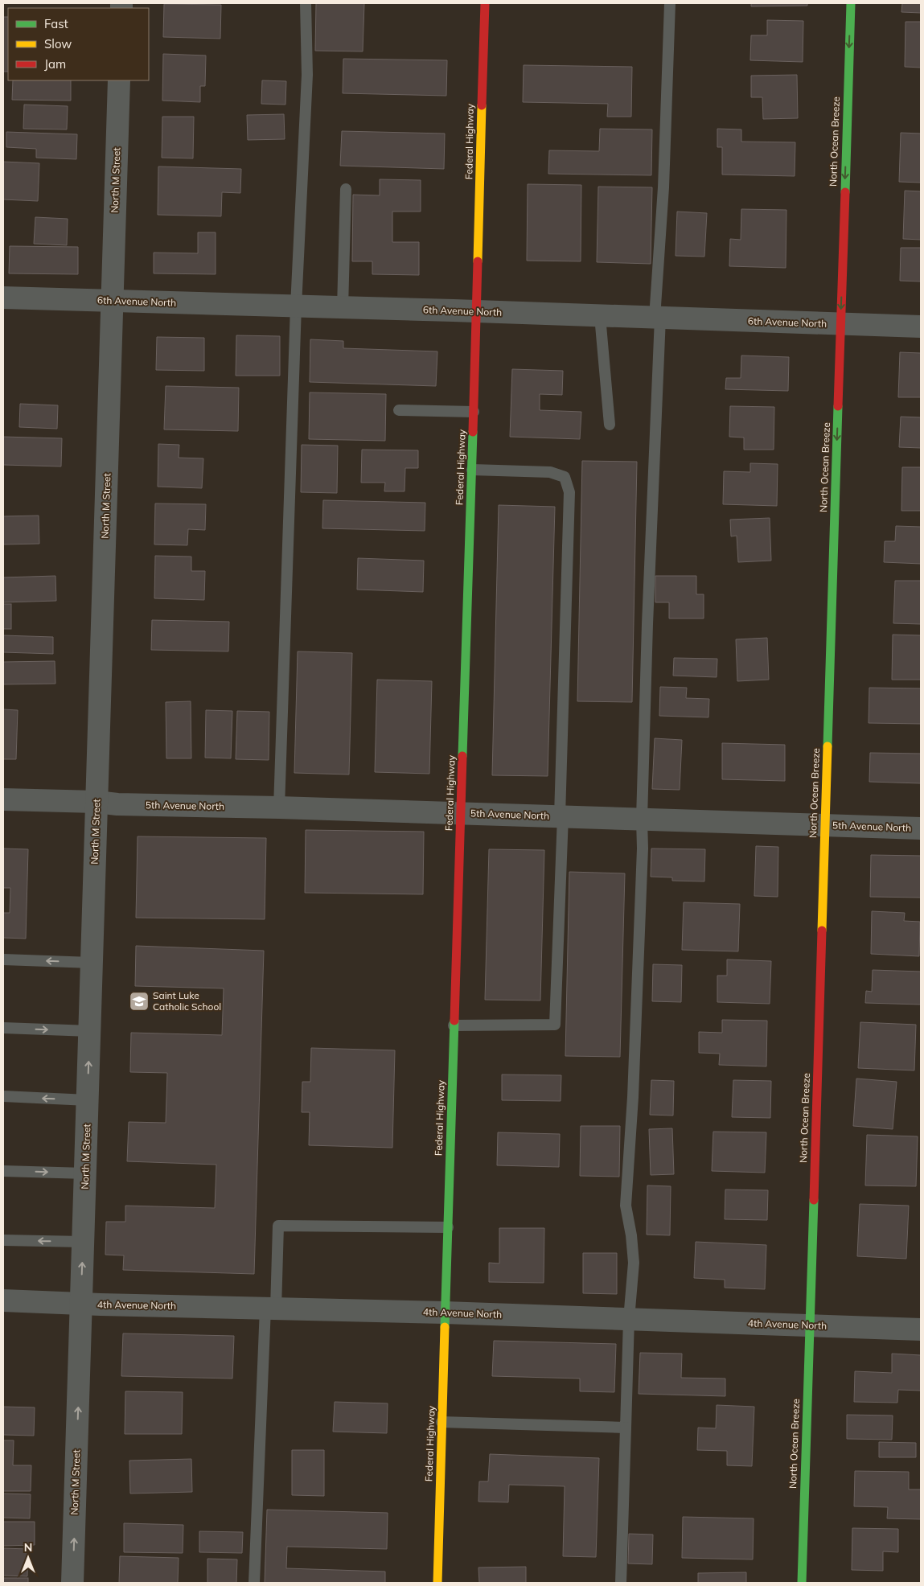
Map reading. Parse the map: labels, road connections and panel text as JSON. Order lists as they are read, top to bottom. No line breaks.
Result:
{"streets":{"main road":["Federal Highway","North Ocean Breeze"],"street":["North M Street","6th Avenue North","5th Avenue North","4th Avenue North"]},"crossings":[["Federal Highway","6th Avenue North"],["Federal Highway","5th Avenue North"],["Federal Highway","4th Avenue North"],["North Ocean Breeze","6th Avenue North"],["North Ocean Breeze","5th Avenue North"],["North Ocean Breeze","4th Avenue North"],["North M Street","6th Avenue North"],["North M Street","5th Avenue North"],["North M Street","4th Avenue North"]],"one_way":["North Ocean Breeze"],"places":{"school or university":["Saint Luke Catholic School"]},"legend":["Fast","Slow","Jam"],"north":"top"}
